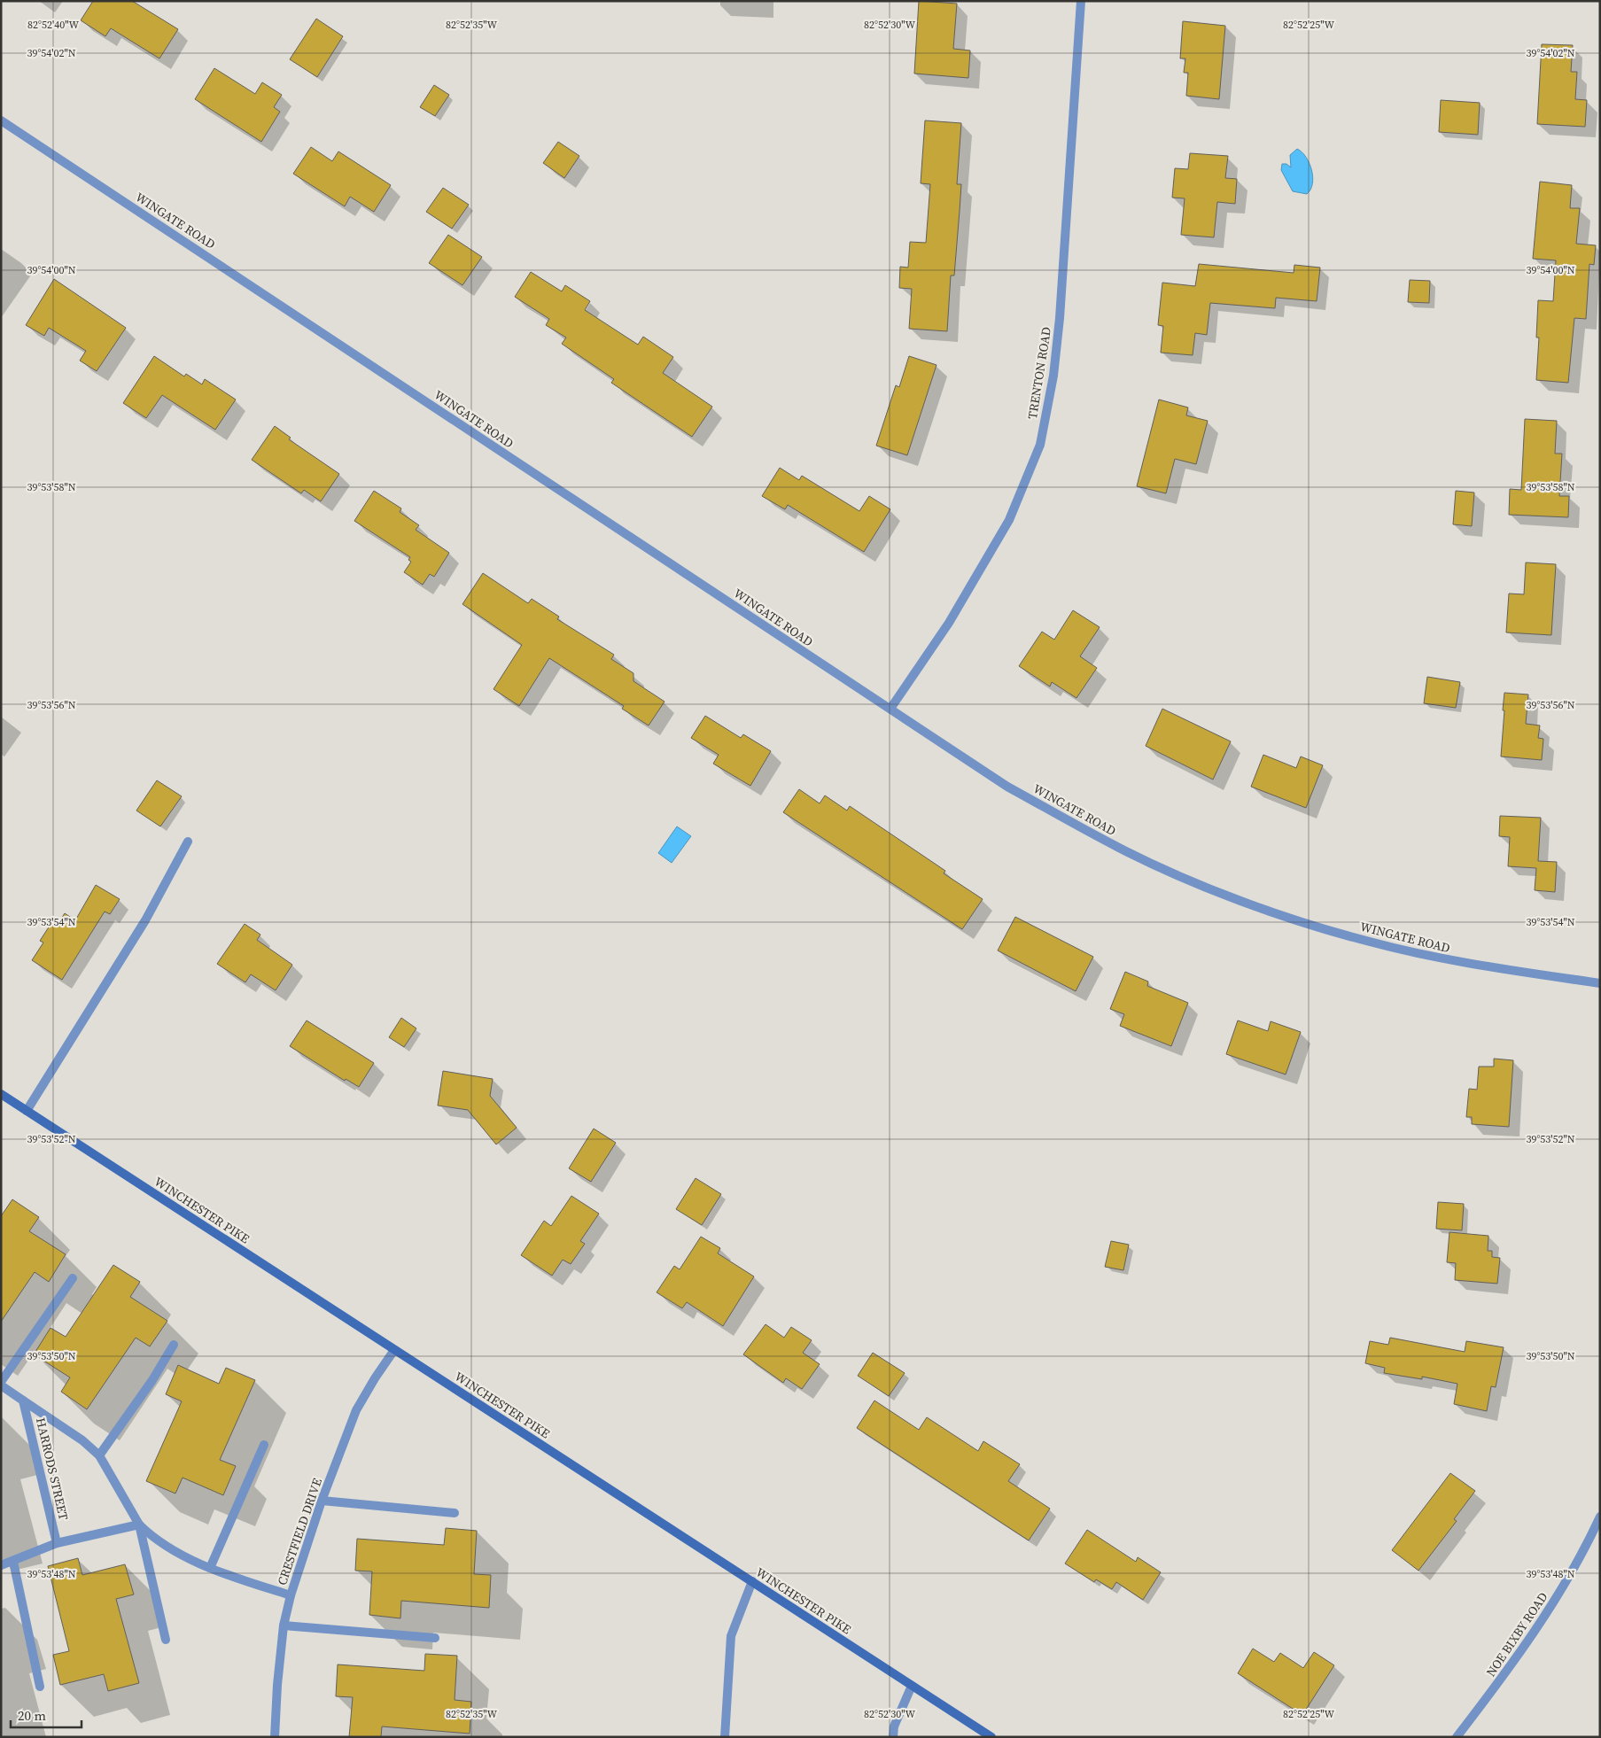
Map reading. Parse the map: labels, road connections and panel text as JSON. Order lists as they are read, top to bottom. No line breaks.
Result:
{"streets":{"main road":["WINCHESTER PIKE"],"street":["WINGATE ROAD","TRENTON ROAD","HARRODS STREET","CRESTFIELD DRIVE","NOE BIXBY ROAD"]},"crossings":[["WINGATE ROAD","TRENTON ROAD"],["WINCHESTER PIKE","CRESTFIELD DRIVE"],["HARRODS STREET","CRESTFIELD DRIVE"]],"scale_bar":"20 m","coordinates":["82°52'40\"W","82°52'35\"W","82°52'30\"W","82°52'25\"W","39°54'02\"N","39°54'00\"N","39°53'58\"N","39°53'56\"N","39°53'54\"N","39°53'52\"N","39°53'50\"N","39°53'48\"N"]}
